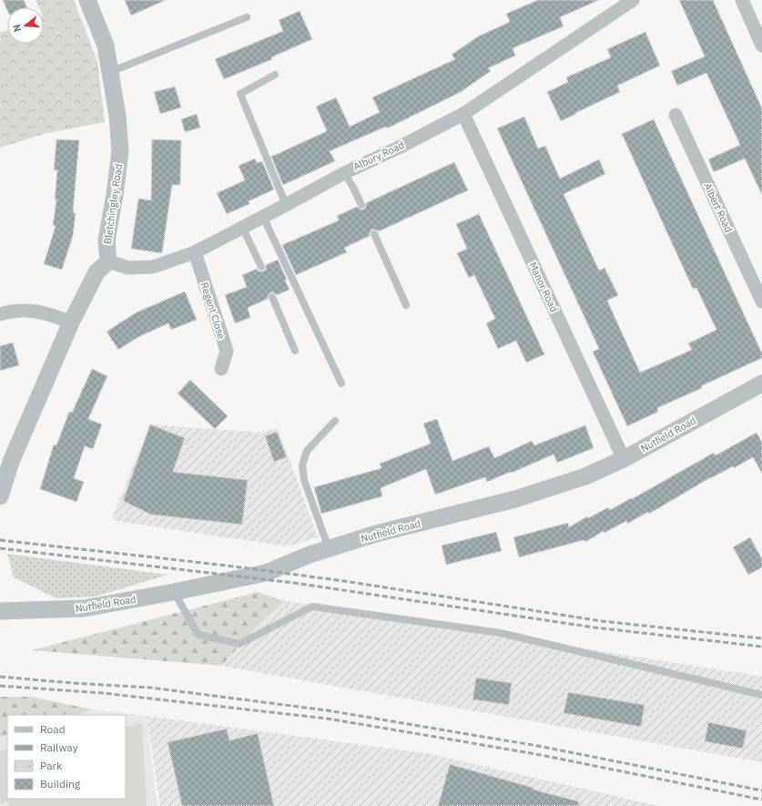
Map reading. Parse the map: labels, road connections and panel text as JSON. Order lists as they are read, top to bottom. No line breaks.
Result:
{"streets":{"street":["Albury Road","Bletchingley Road","Albert Road","Manor Road","Regent Close","Nutfield Road"]},"crossings":[["Albury Road","Bletchingley Road"],["Albury Road","Manor Road"],["Albury Road","Regent Close"],["Manor Road","Nutfield Road"]],"legend":["Road","Railway","Park","Building"],"north":"left"}
